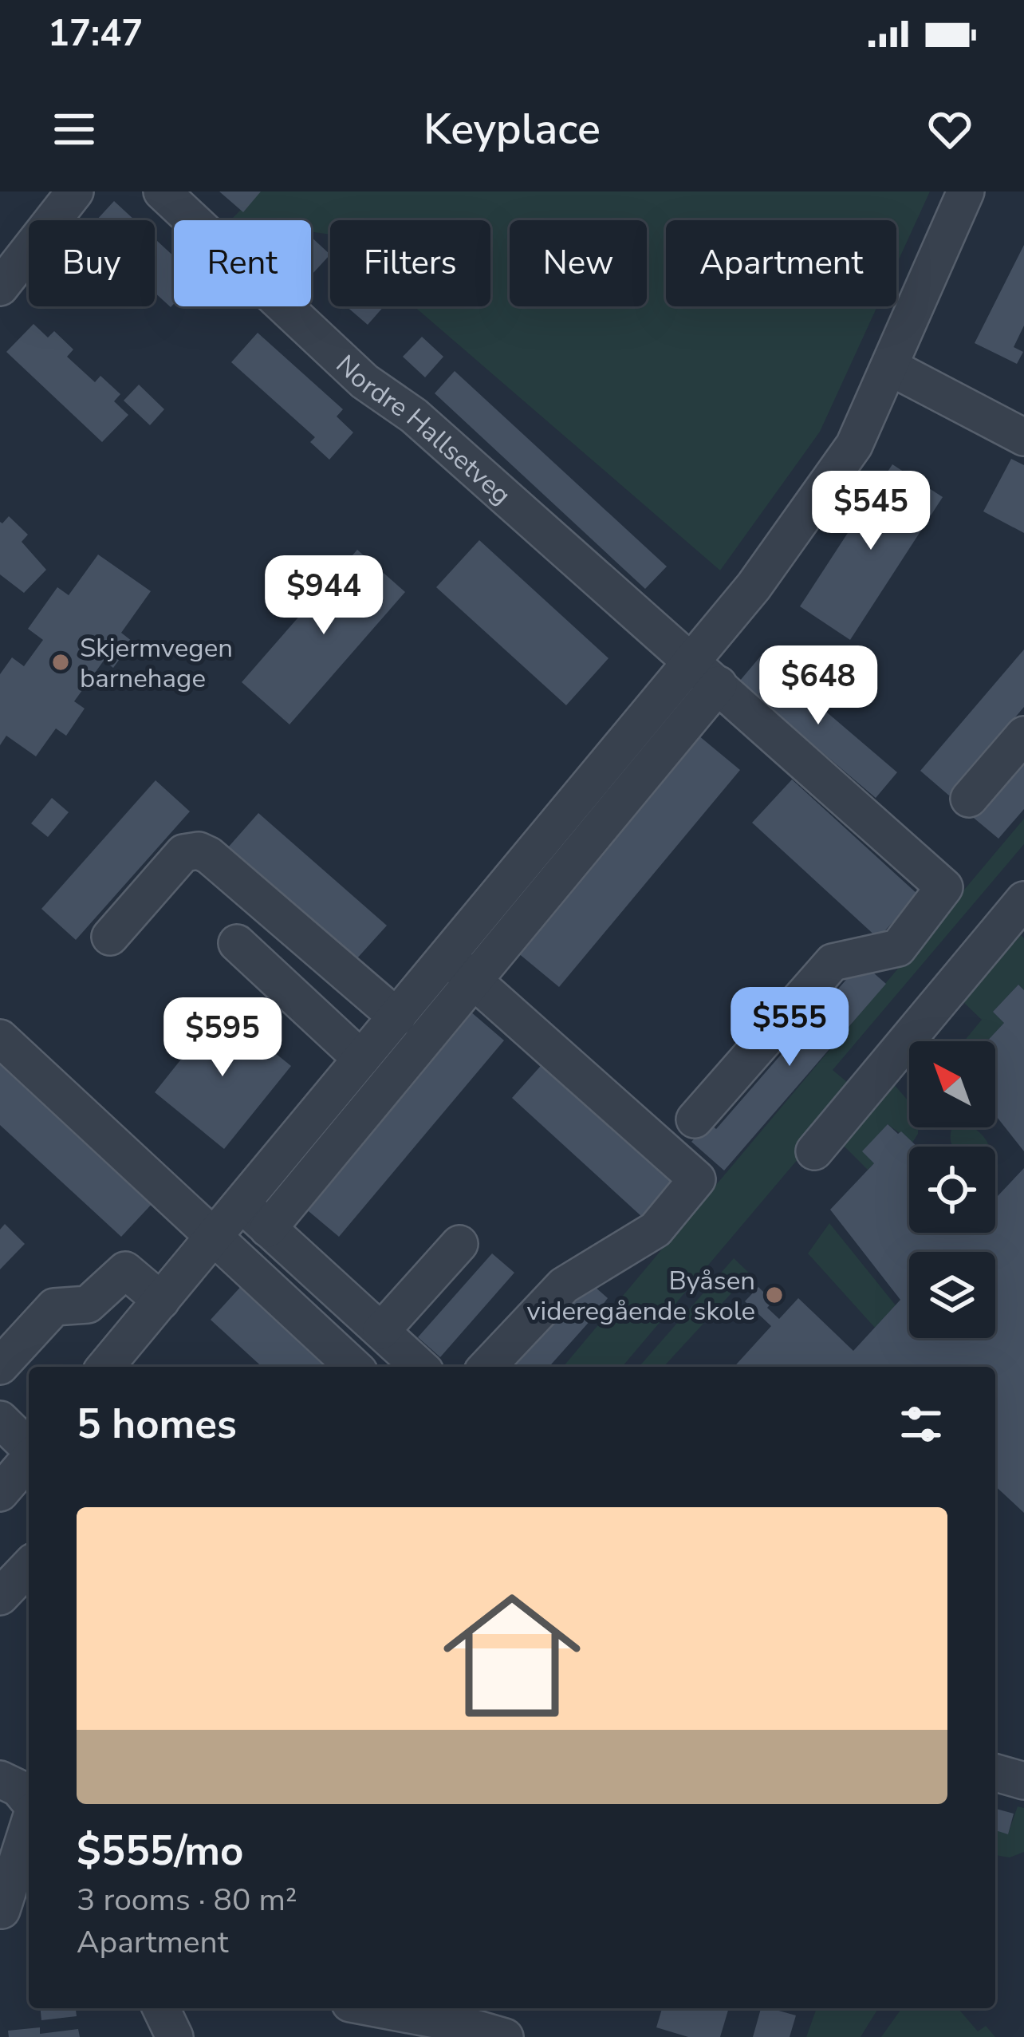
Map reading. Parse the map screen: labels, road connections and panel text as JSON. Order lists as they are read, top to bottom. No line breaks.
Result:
{"streets":{"street":["Nordre Hallsetveg"]},"places":["Skjermvegen barnehage","Byåsen videregående skole"],"north":"top left","page":{"status":"17:47","header":"Keyplace","chip":["Buy","Rent","Filters","New","Apartment"],"price":["$545","$944","$648","$555","$595"],"heading":"5 homes","list":[{"name":"$555/mo","note":"3 rooms · 80 m² · Apartment"}]}}
